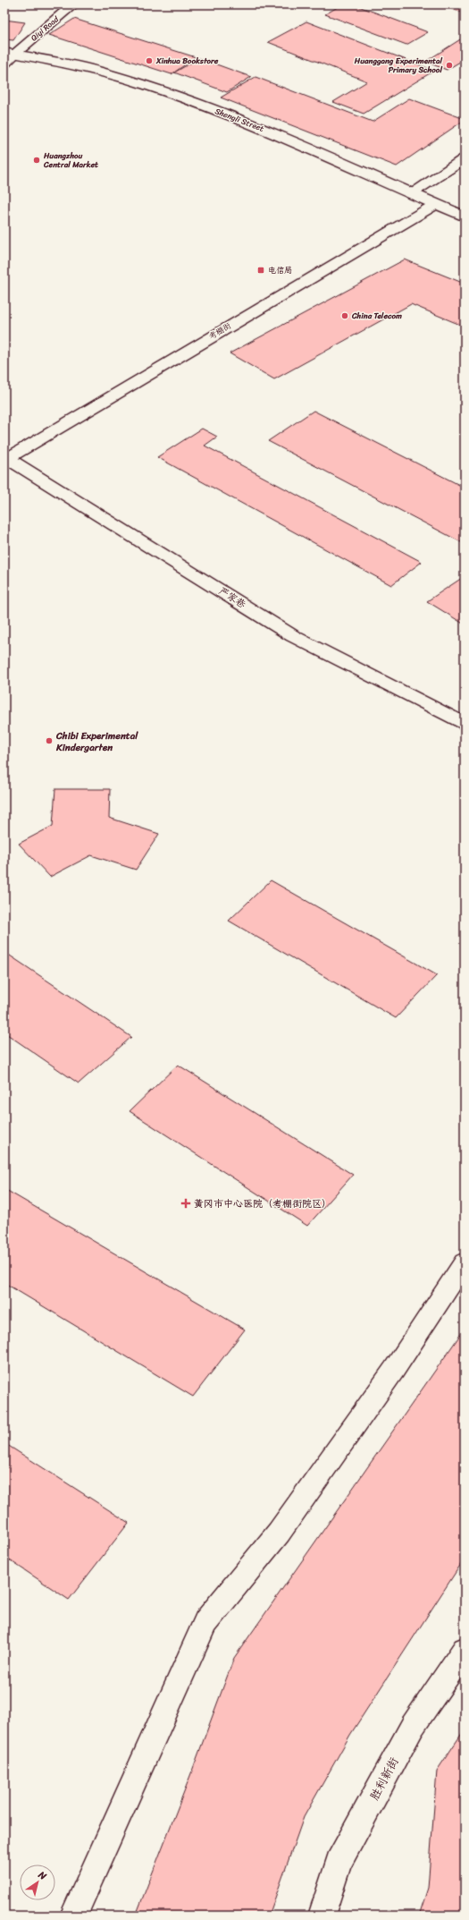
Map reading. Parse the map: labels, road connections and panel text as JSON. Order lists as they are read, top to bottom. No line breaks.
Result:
{"streets":{"street":["Qiyi Road","Shengli Street","考棚街","严家巷","胜利新街"]},"crossings":[["Qiyi Road","Shengli Street"],["Shengli Street","考棚街"],["考棚街","严家巷"]],"places":{"other":["Xinhua Bookstore","Huanggang Experimental Primary School","Huangzhou Central Market","China Telecom","Chibi Experimental Kindergarten"],"transit":["电信局"],"health":["黄冈市中心医院（考棚街院区）"]},"north":"top right"}
